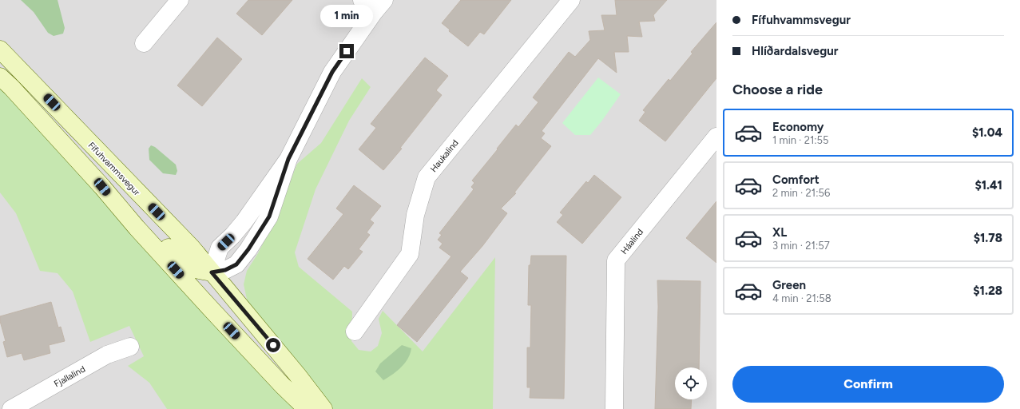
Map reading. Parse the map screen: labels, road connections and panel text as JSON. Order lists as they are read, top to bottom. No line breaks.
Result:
{"streets":{"main road":["Fífuhvammsvegur"],"street":["Haukalind","Háalind","Fjallalind"]},"page":{"banner":["Fífuhvammsvegur","Hlíðardalsvegur"],"bubble":"1 min","heading":"Choose a ride","list":[{"name":"Economy","note":"1 min · 21:55","value":"$1.04"},{"name":"Comfort","note":"2 min · 21:56","value":"$1.41"},{"name":"XL","note":"3 min · 21:57","value":"$1.78"},{"name":"Green","note":"4 min · 21:58","value":"$1.28"}],"buttons":"Confirm"}}
